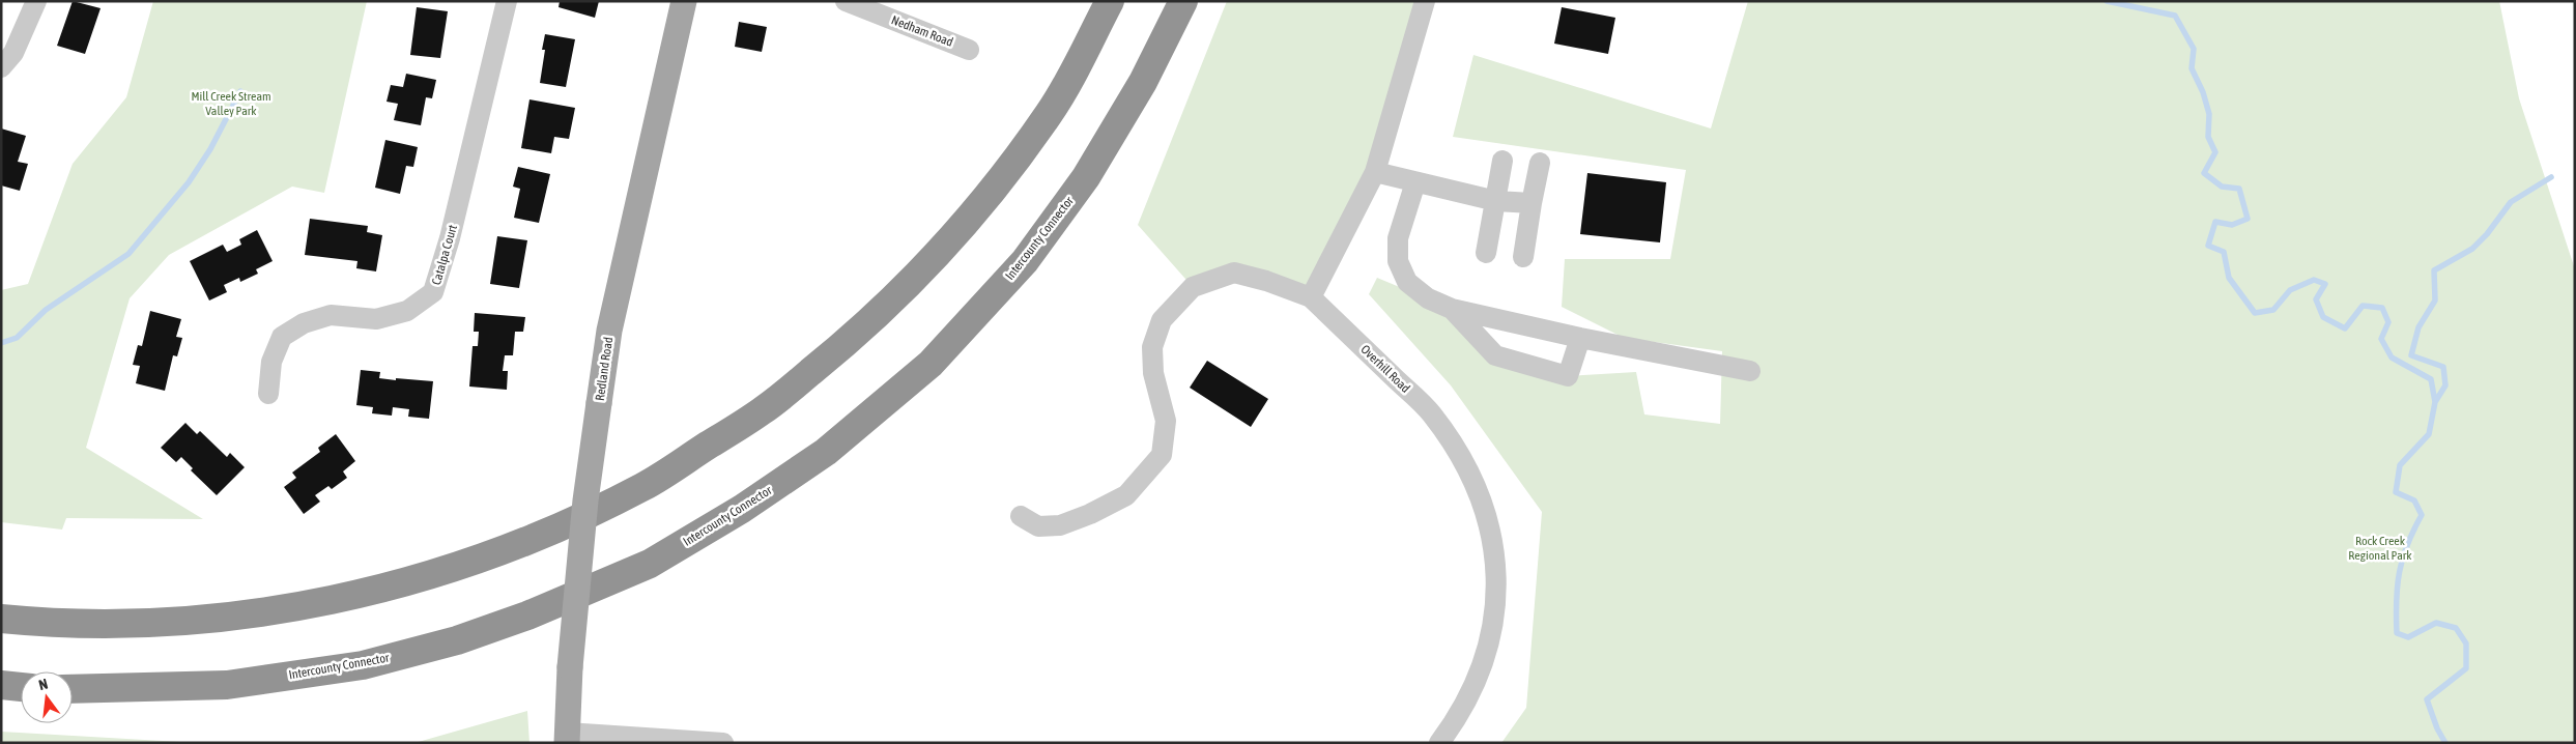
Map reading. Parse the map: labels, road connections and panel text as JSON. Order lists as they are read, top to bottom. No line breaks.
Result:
{"streets":{"highway":["Intercounty Connector"],"main road":["Redland Road"],"street":["Nedham Road","Catalpa Court","Overhill Road"]},"parks":["Mill Creek Stream Valley Park","Rock Creek Regional Park"],"north":"top"}
